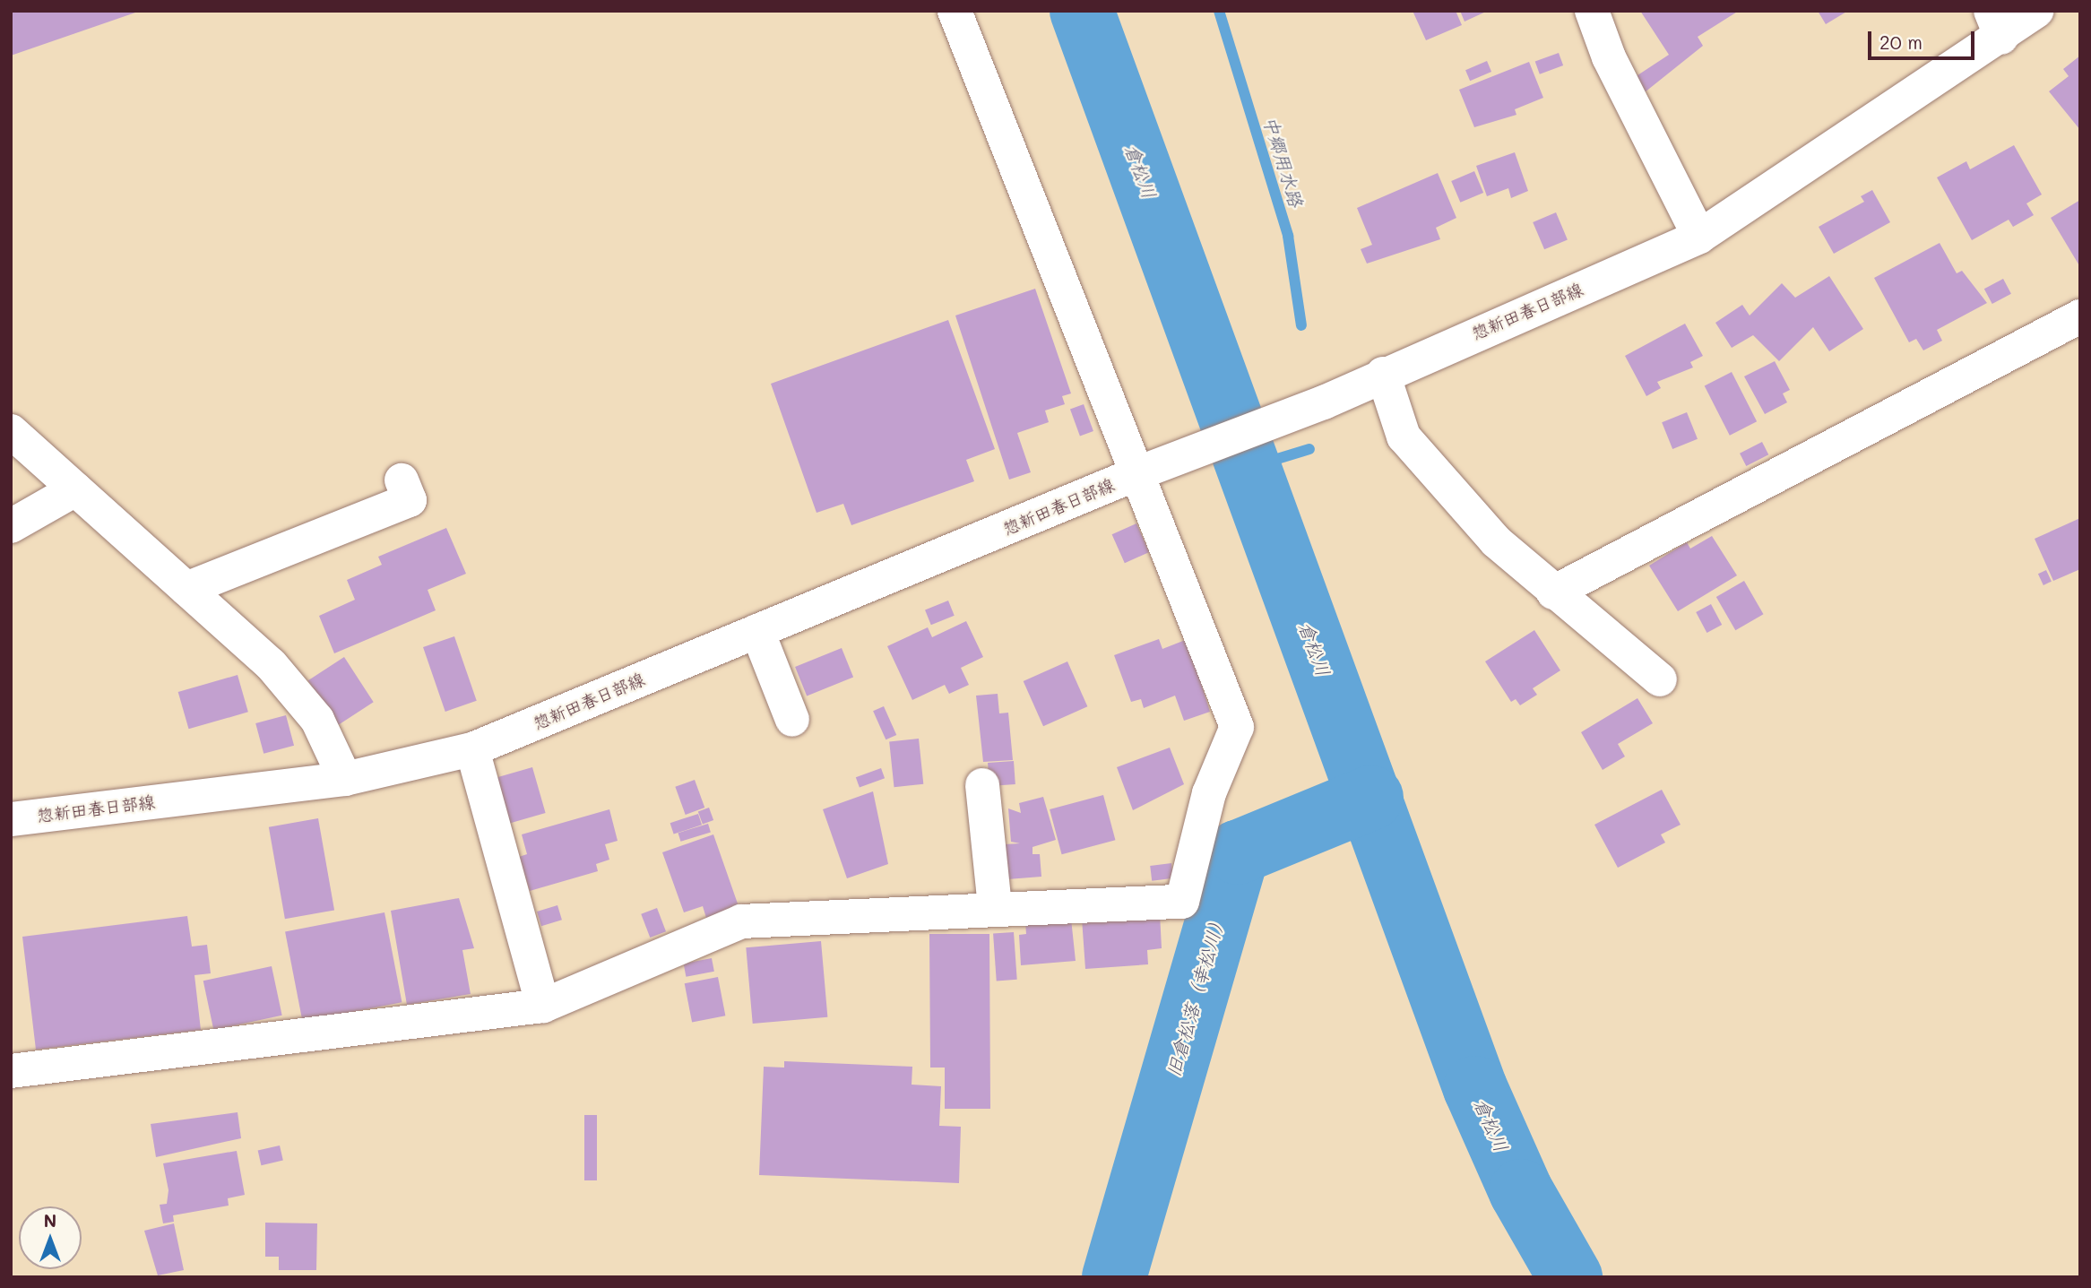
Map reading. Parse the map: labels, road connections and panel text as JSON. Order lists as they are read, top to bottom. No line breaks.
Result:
{"streets":{"street":["惣新田春日部線"]},"water":["中郷用水路","倉松川","旧倉松落（幸松川）"],"scale_bar":"20 m","north":"top"}
